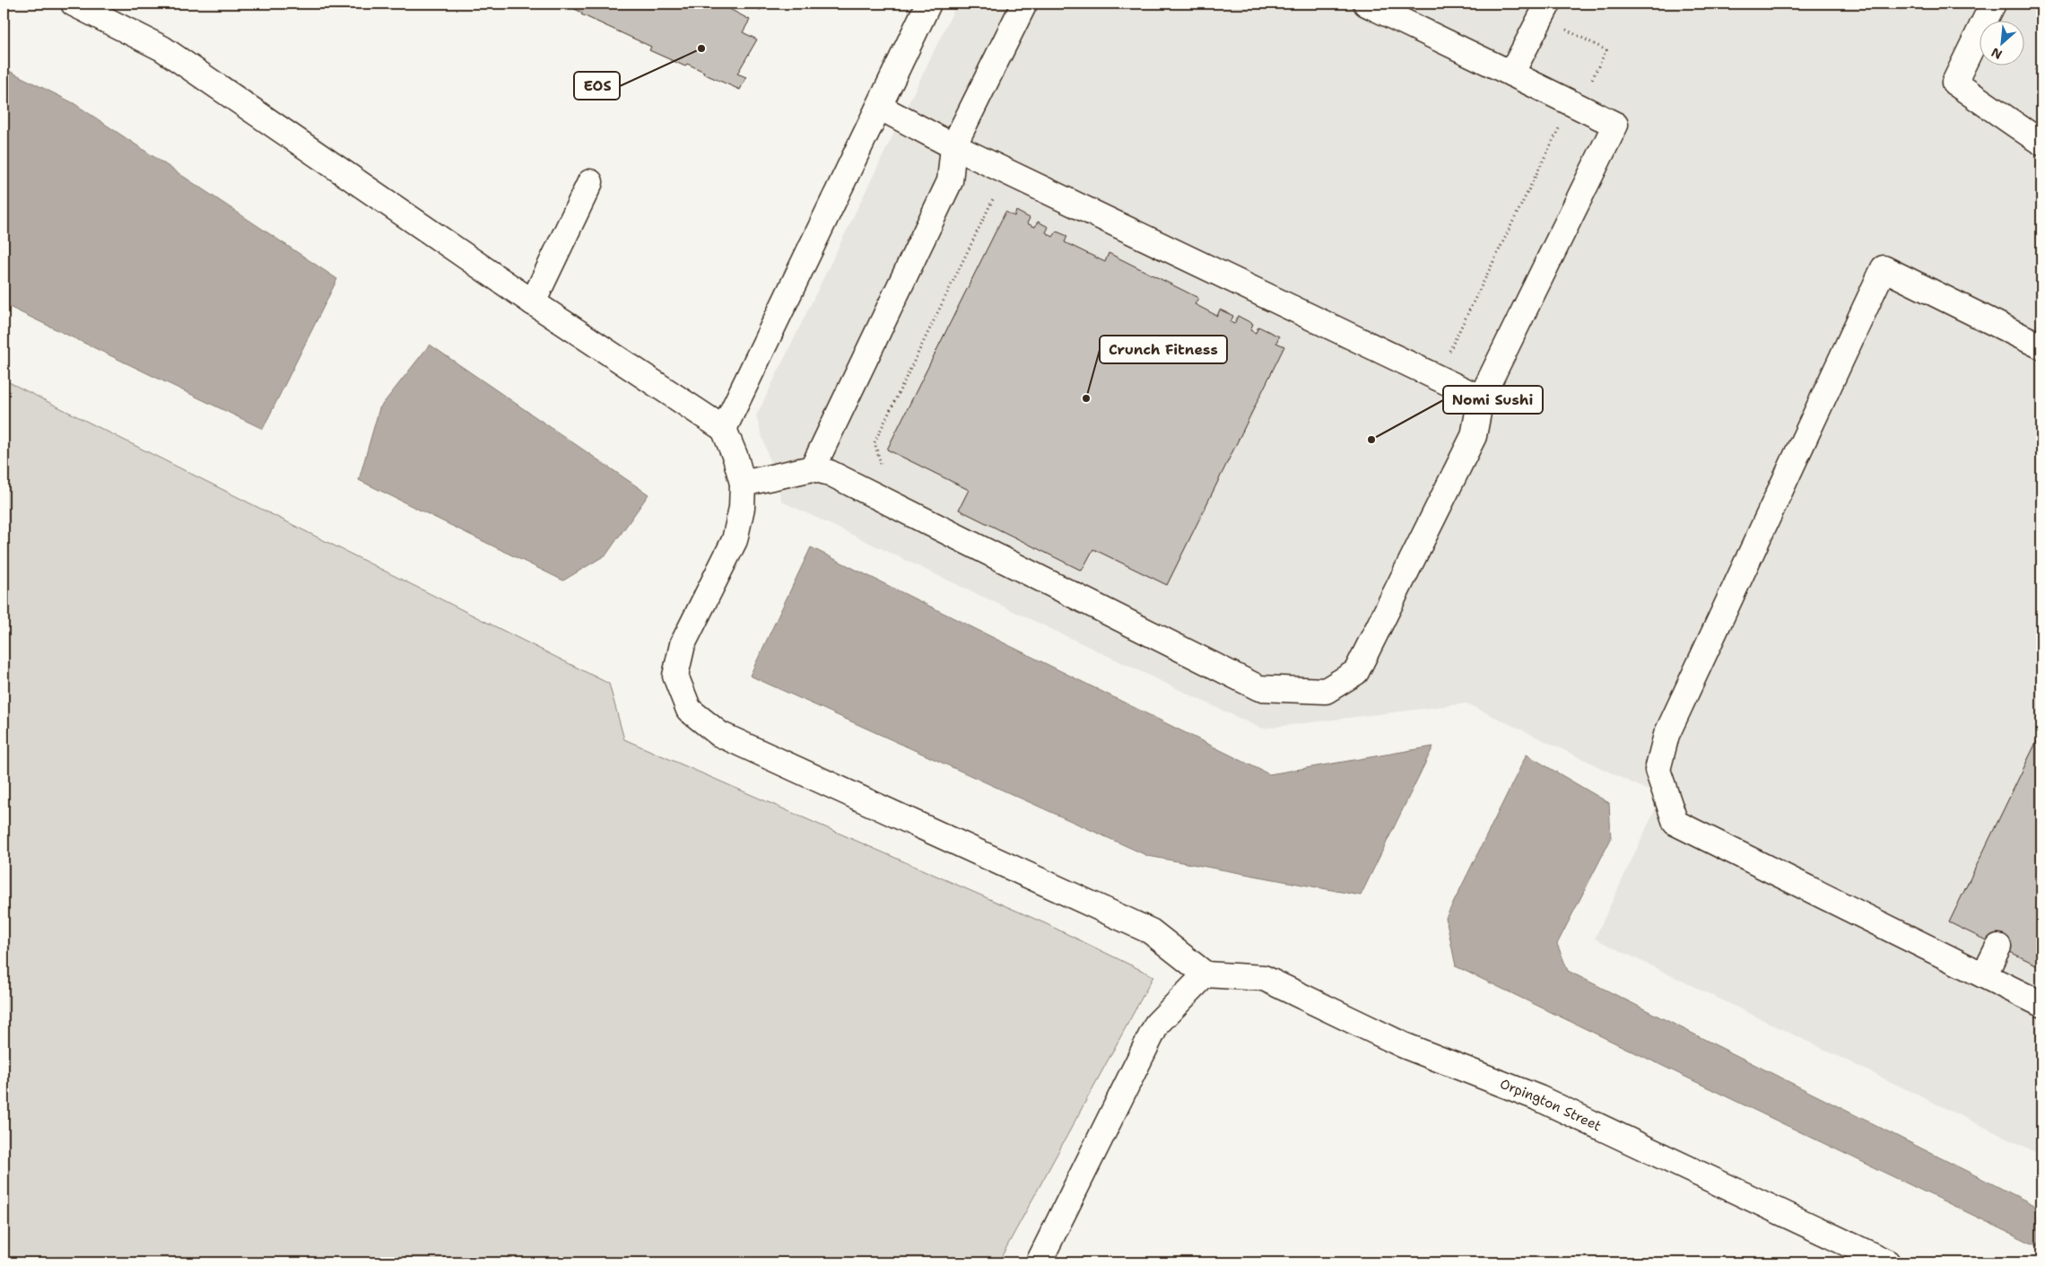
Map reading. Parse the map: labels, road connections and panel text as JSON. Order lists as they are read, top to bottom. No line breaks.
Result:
{"streets":{"street":["Orpington Street"]},"places":["EOS","Crunch Fitness","Nomi Sushi"],"north":"bottom left"}
